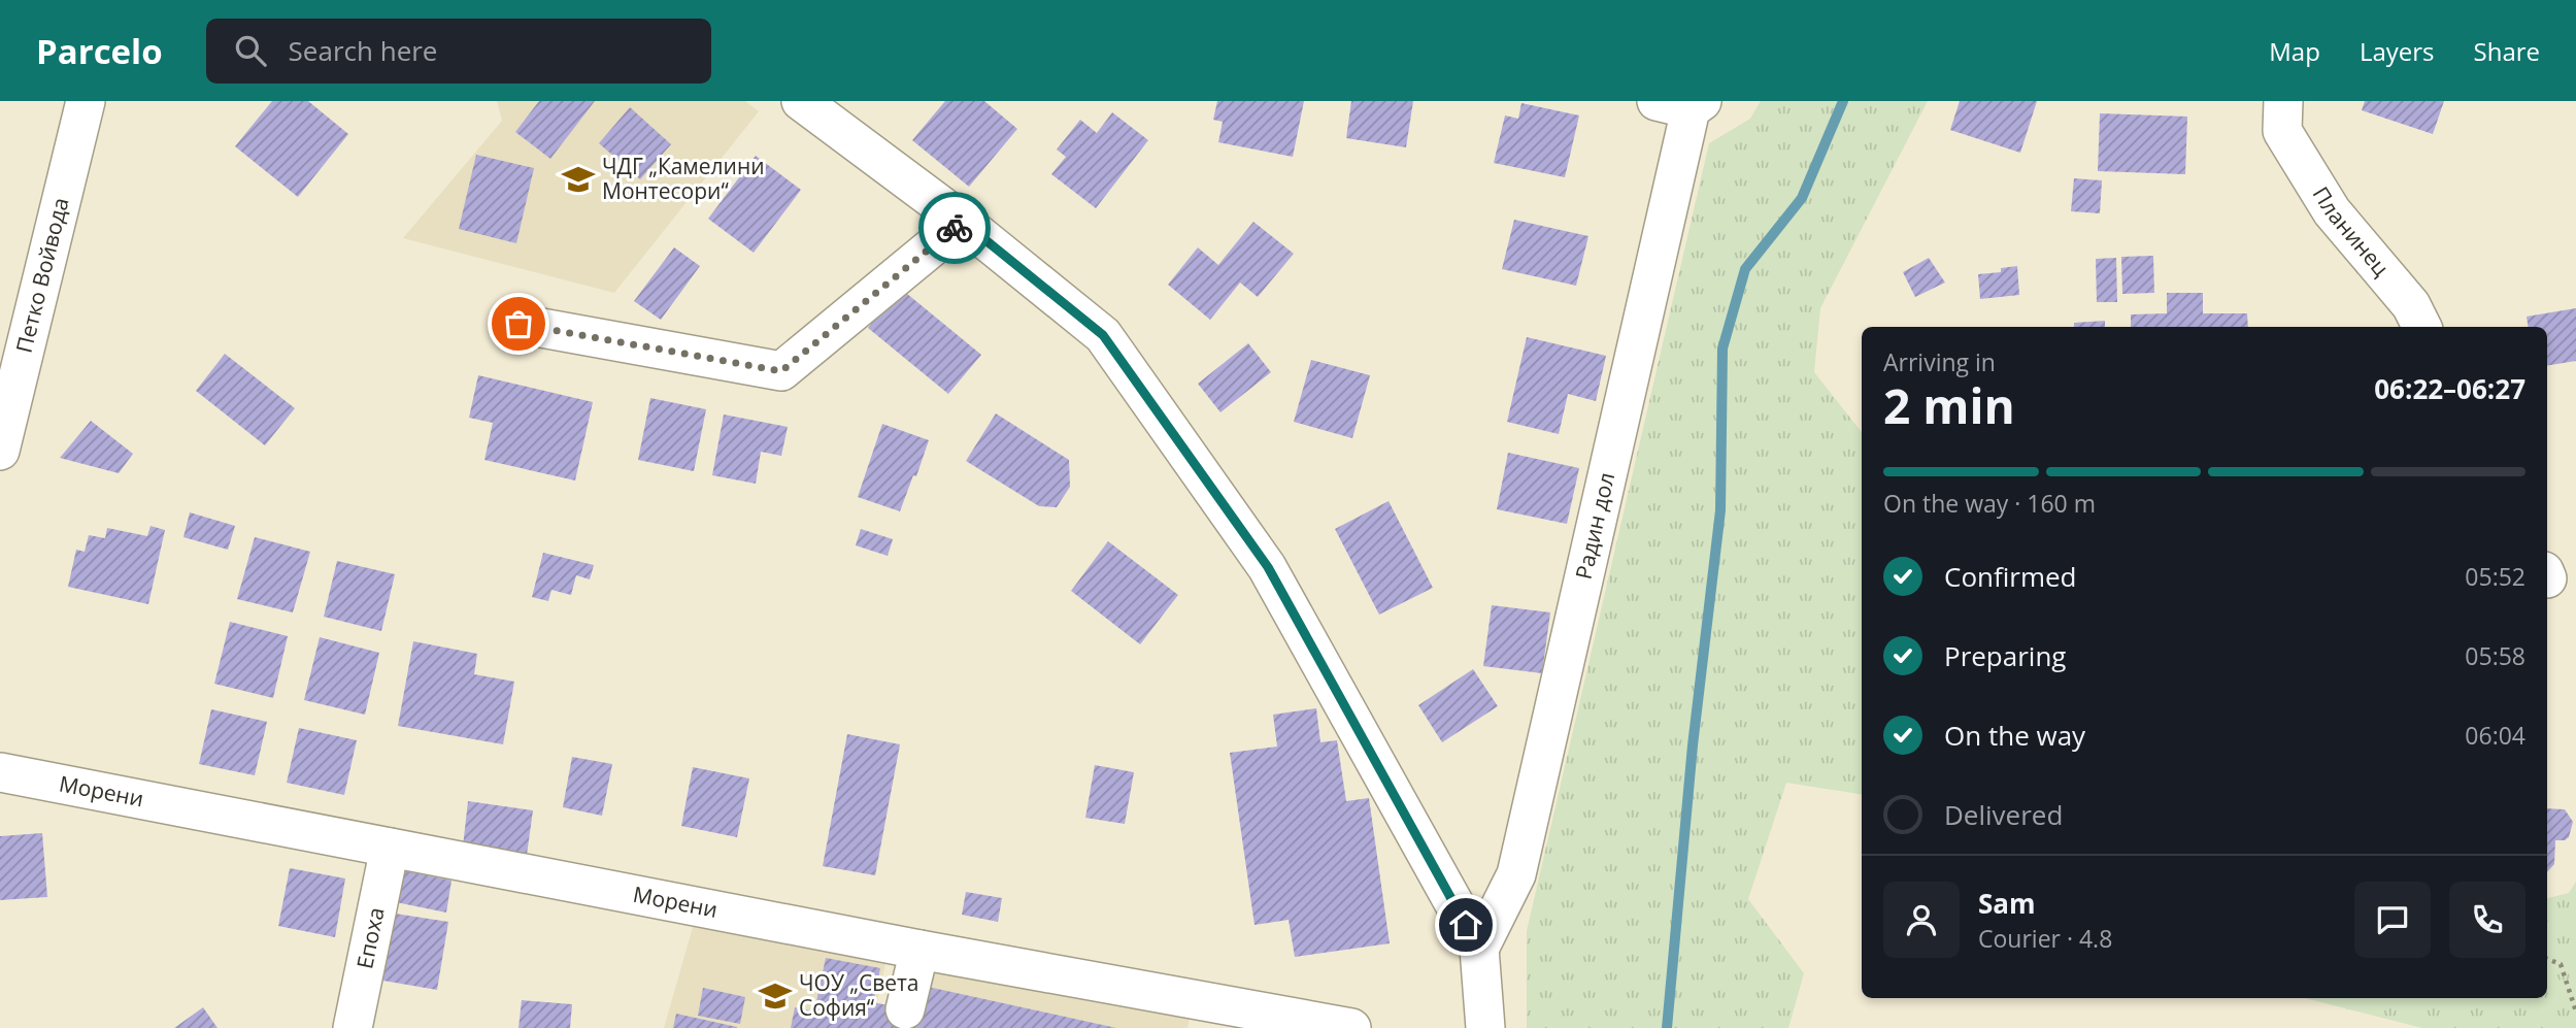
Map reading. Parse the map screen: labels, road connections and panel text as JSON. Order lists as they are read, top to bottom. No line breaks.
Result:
{"streets":{"street":["Планинец","Петко Войвода","Радин дол","Морени","Епоха"]},"crossings":[["Морени","Епоха"]],"places":{"school or university":["ЧДГ „Камелини Монтесори“","ЧОУ „Света София“"]},"page":{"header":"Parcelo","search":"Search here","nav":["Map","Layers","Share"],"heading":["2 min","Arriving in","06:22–06:27"],"panel":["Sam","Courier · 4.8"],"bar":"On the way · 160 m","list":[["Confirmed","05:52"],["Preparing","05:58"],["On the way","06:04"],"Delivered"]}}
